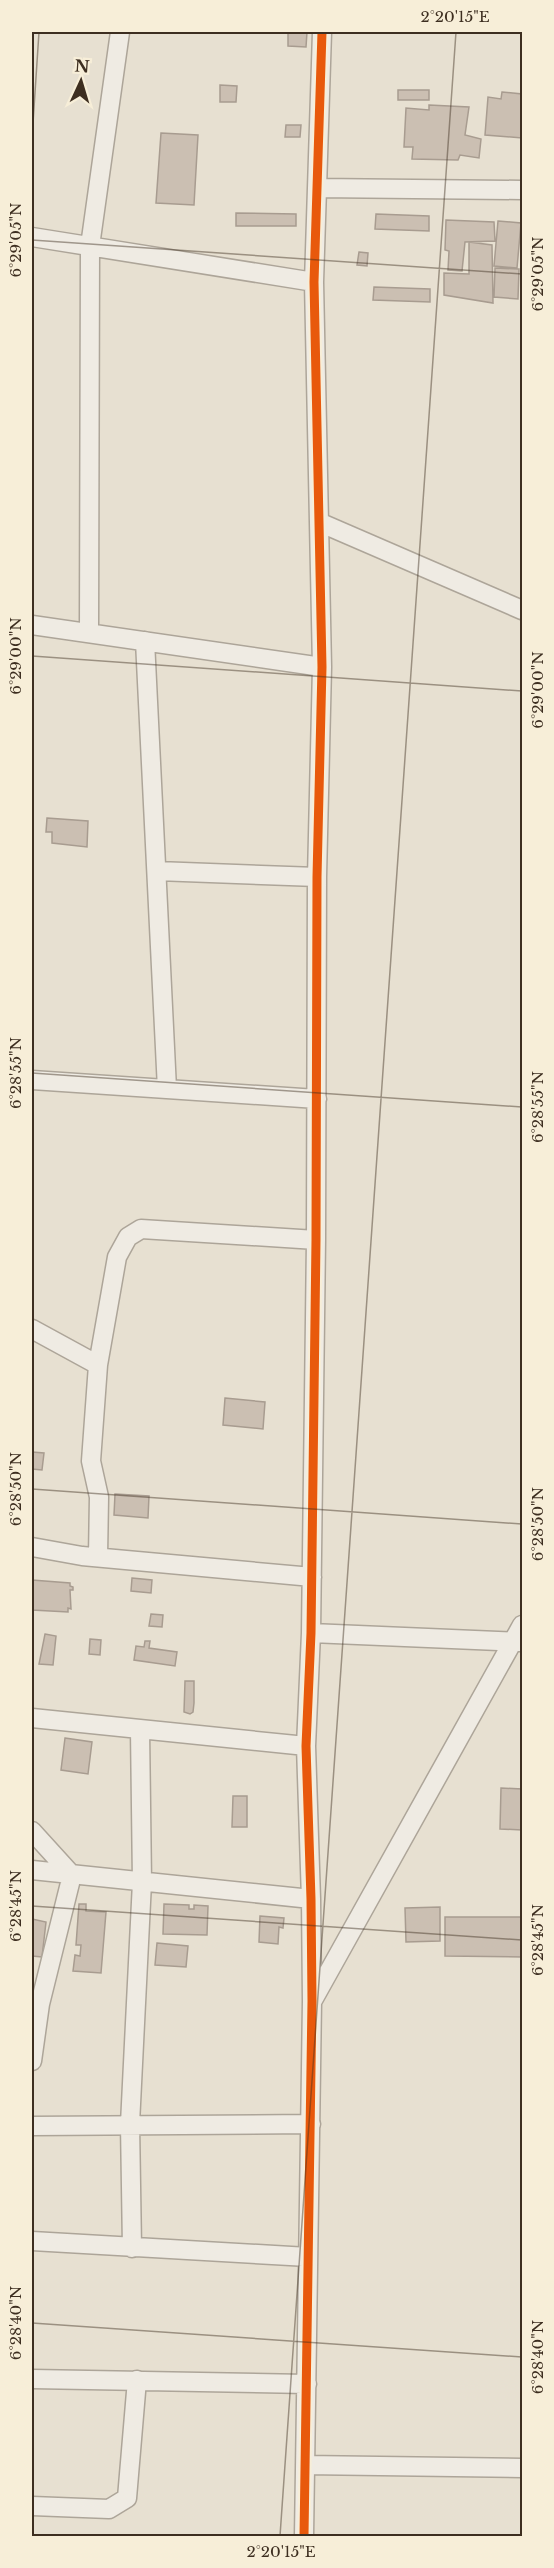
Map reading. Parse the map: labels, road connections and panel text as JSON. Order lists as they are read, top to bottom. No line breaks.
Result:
{"north":"top","coordinates":["2°20'15\"E","6°29'05\"N","6°29'00\"N","6°28'55\"N","6°28'50\"N","6°28'45\"N","6°28'40\"N"]}
